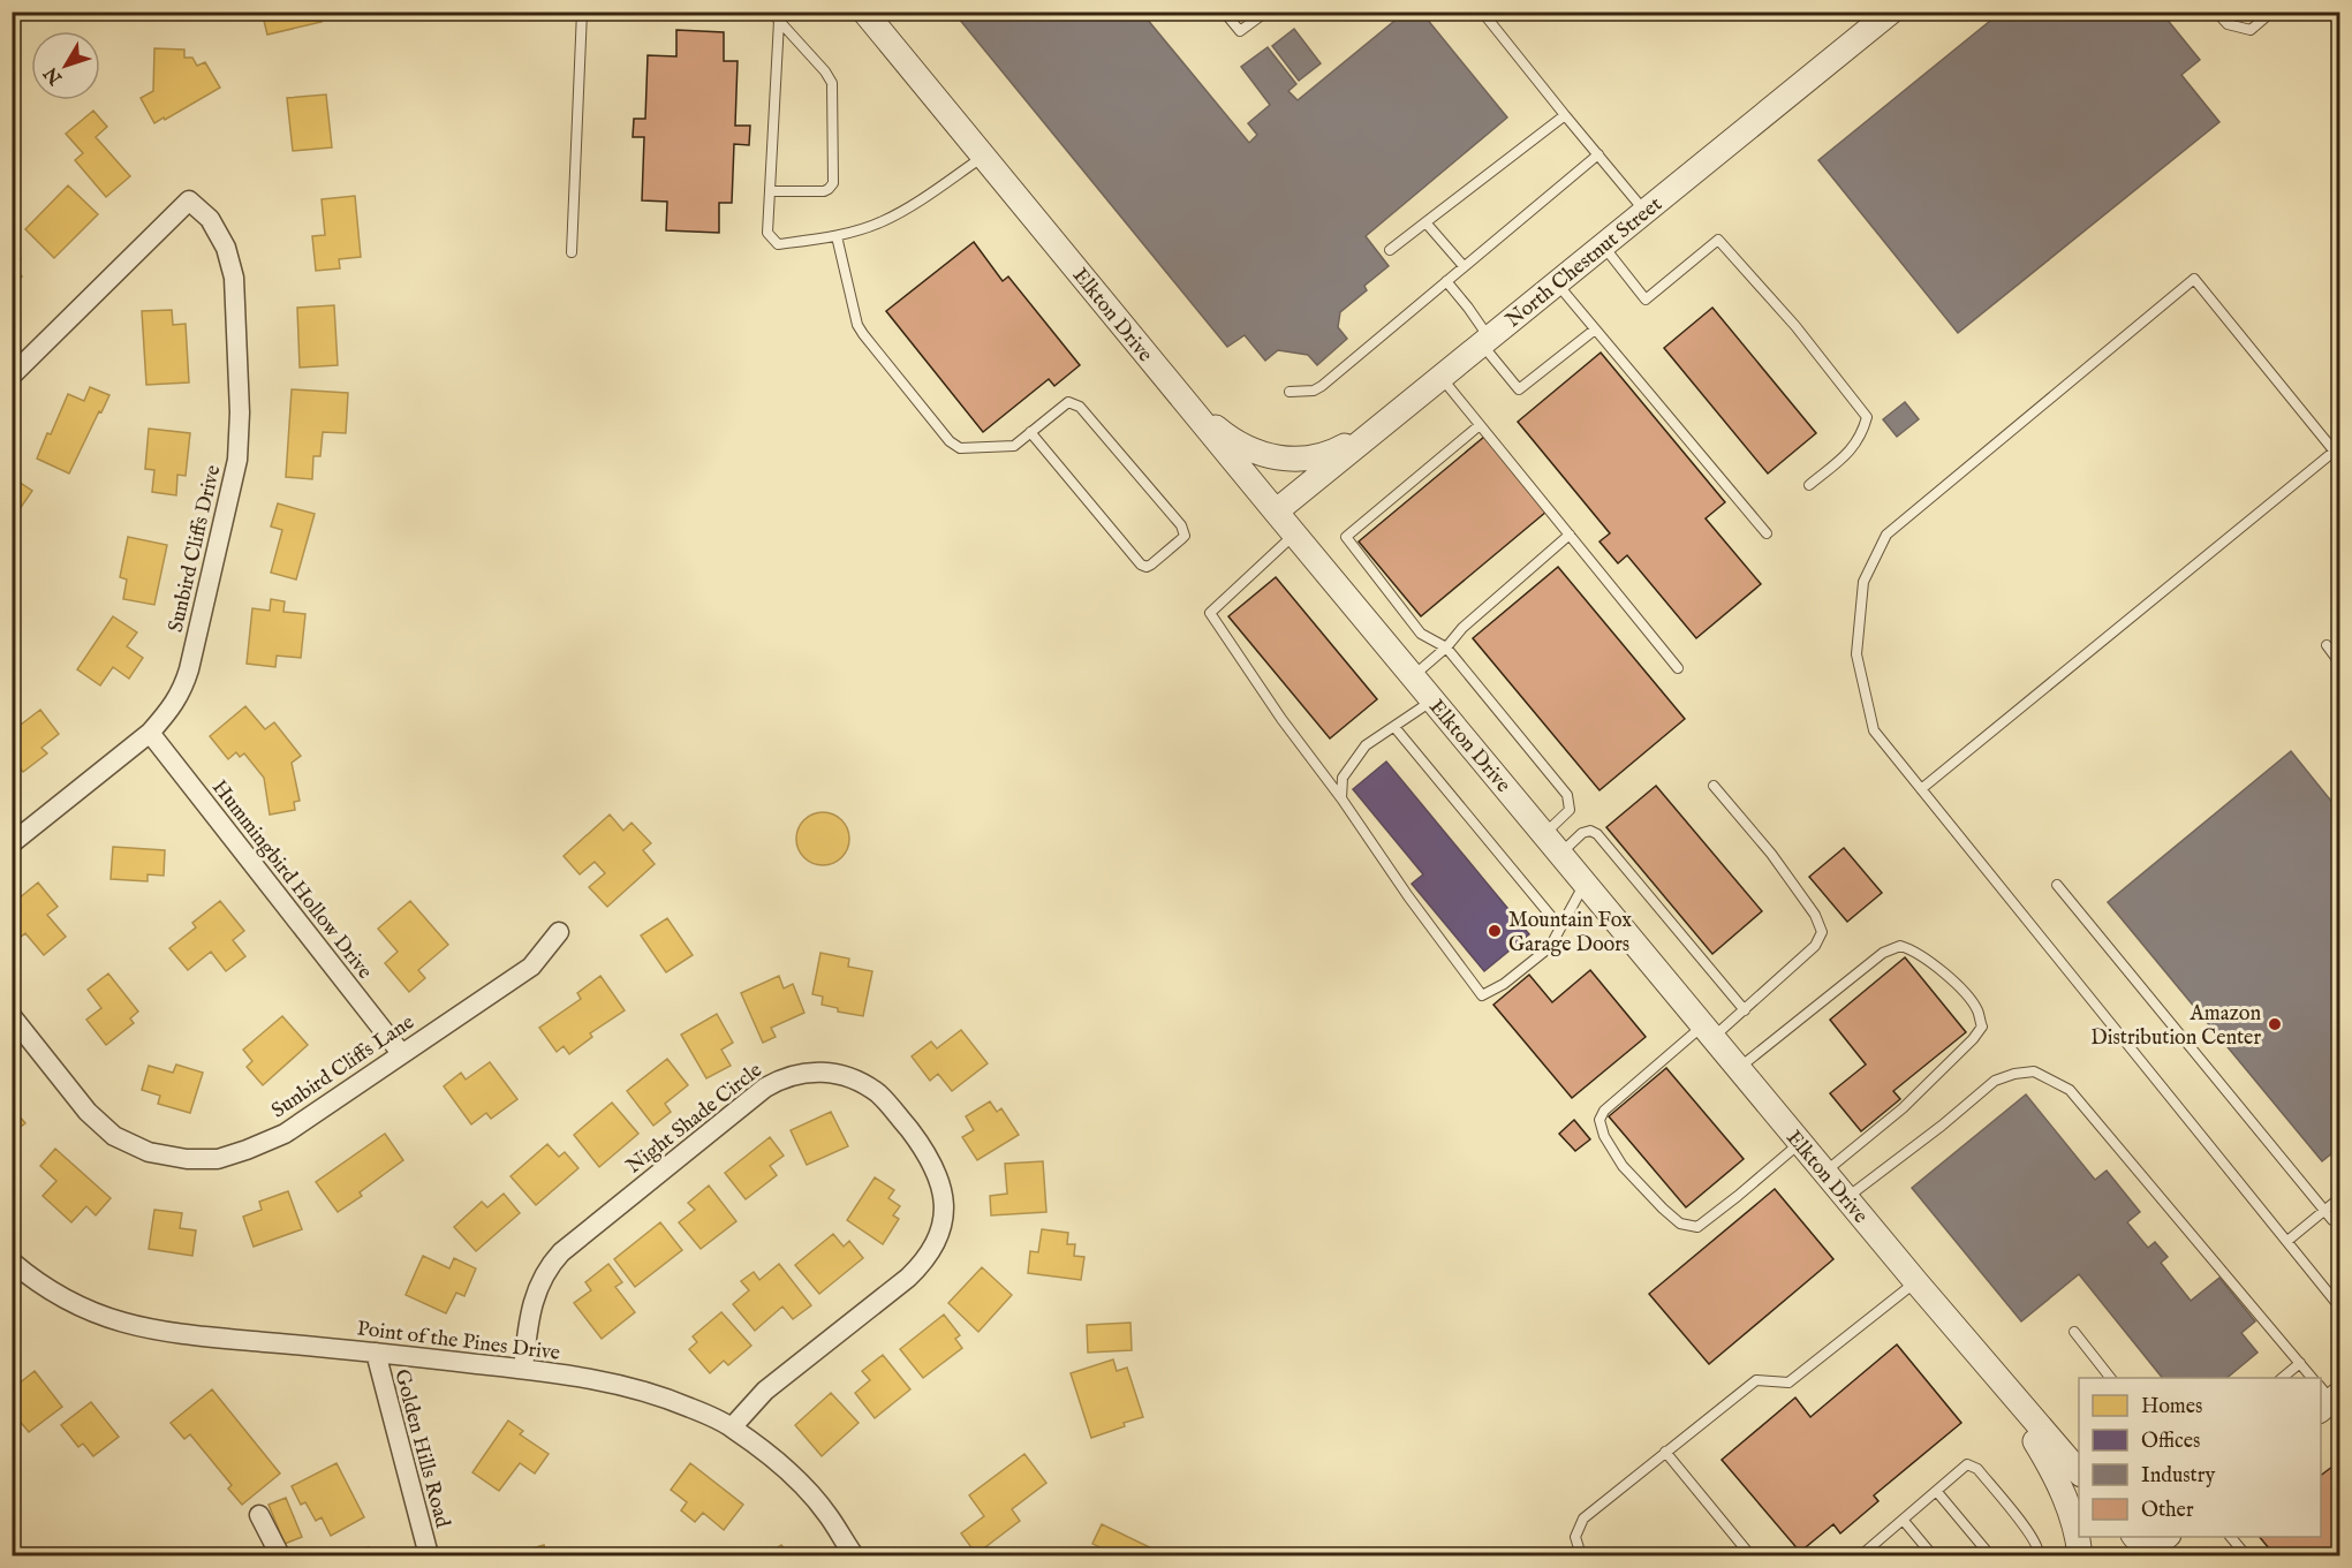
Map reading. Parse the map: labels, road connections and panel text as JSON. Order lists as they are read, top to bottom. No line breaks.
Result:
{"streets":{"street":["North Chestnut Street","Elkton Drive","Sunbird Cliffs Drive","Hummingbird Hollow Drive","Sunbird Cliffs Lane","Night Shade Circle","Point of the Pines Drive","Golden Hills Road"]},"crossings":[["North Chestnut Street","Elkton Drive"],["Sunbird Cliffs Drive","Hummingbird Hollow Drive"],["Hummingbird Hollow Drive","Sunbird Cliffs Lane"],["Night Shade Circle","Point of the Pines Drive"],["Point of the Pines Drive","Golden Hills Road"]],"places":["Mountain Fox Garage Doors","Amazon Distribution Center"],"legend":["Homes","Offices","Industry","Other"],"north":"bottom left"}
